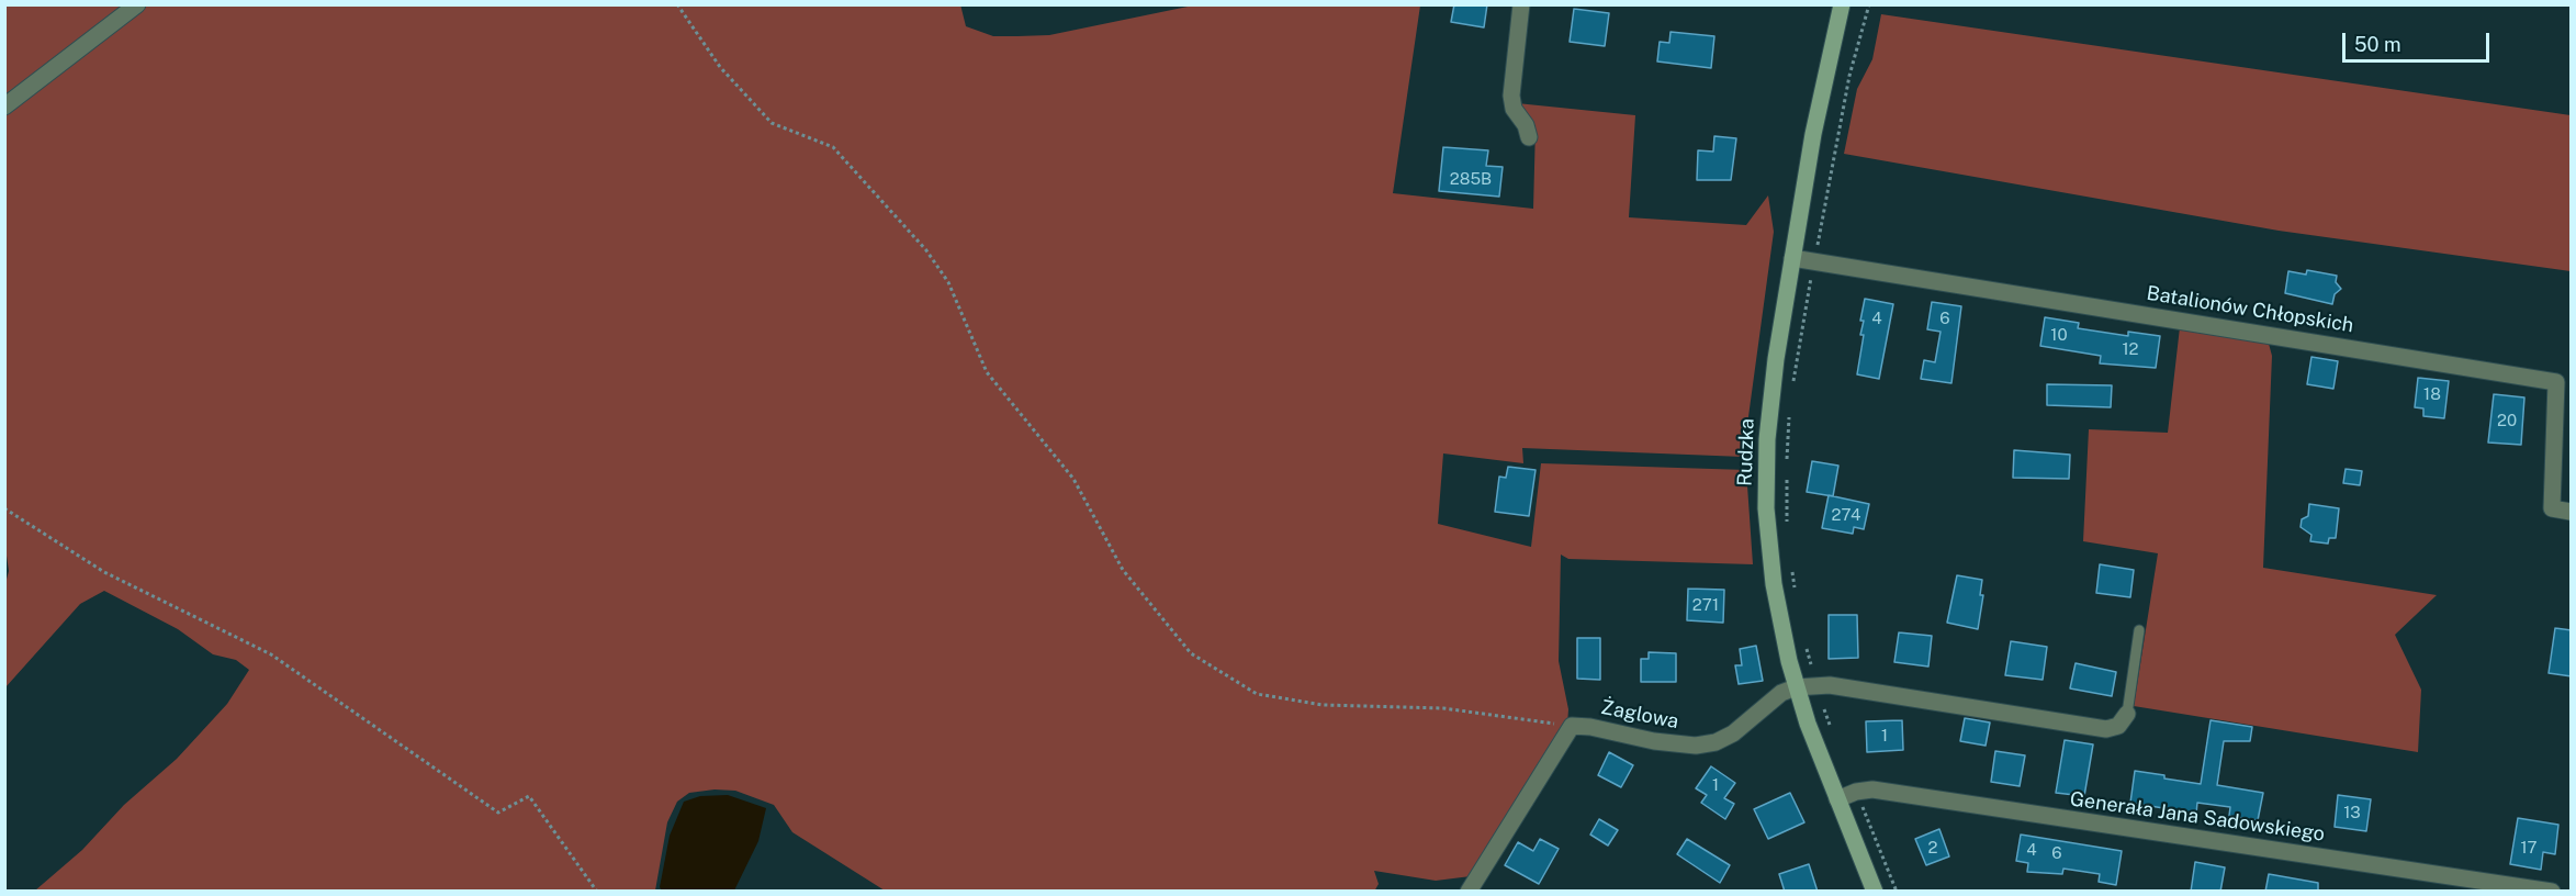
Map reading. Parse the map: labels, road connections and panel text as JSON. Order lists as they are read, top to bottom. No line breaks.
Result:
{"streets":{"main road":["Rudzka"],"street":["Batalionów Chłopskich","Żaglowa","Generała Jana Sadowskiego"]},"crossings":[["Batalionów Chłopskich","Rudzka"],["Rudzka","Żaglowa"],["Rudzka","Generała Jana Sadowskiego"]],"house_numbers":["285B","4","6","10","12","18","20","274","271","1","1","13","2","17","4","6"],"scale_bar":"50 m"}
